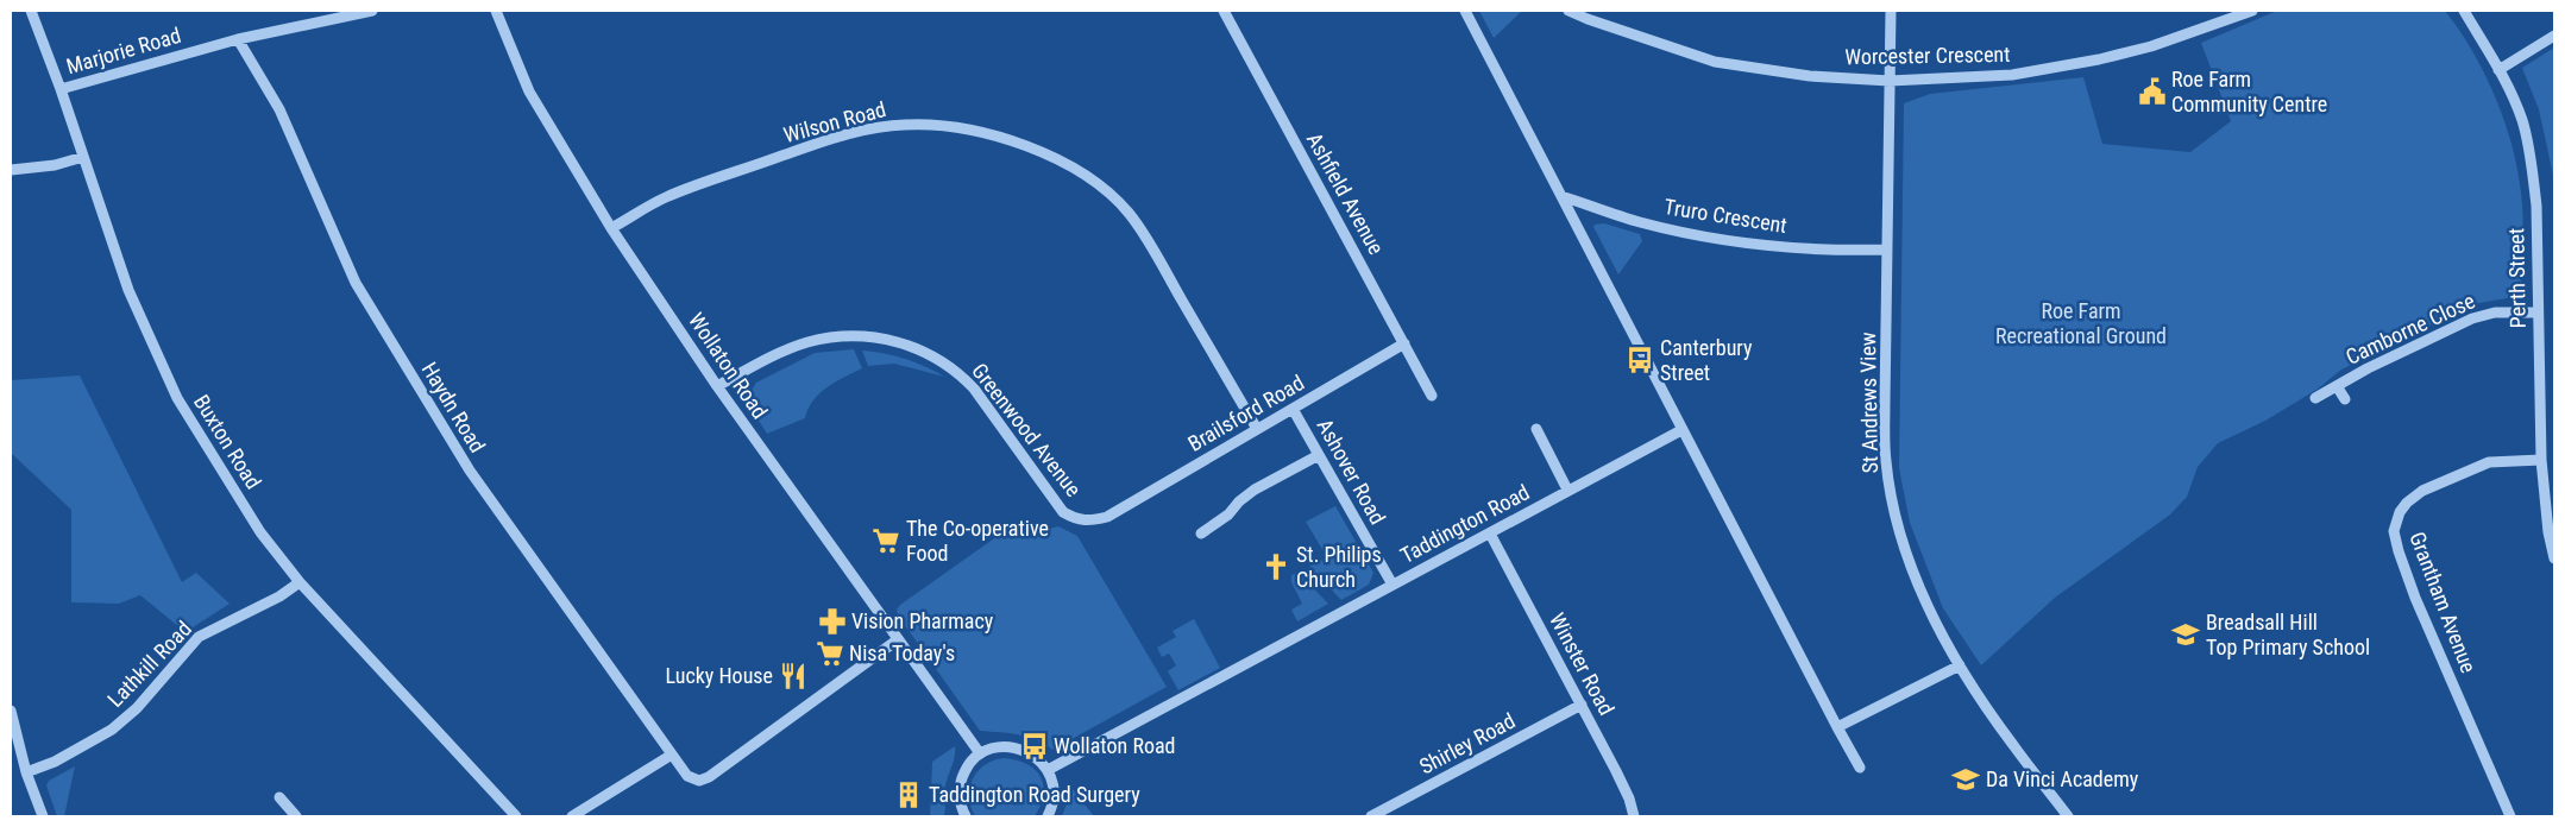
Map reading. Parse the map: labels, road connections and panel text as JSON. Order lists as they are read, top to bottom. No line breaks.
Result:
{"streets":{"street":["Marjorie Road","Worcester Crescent","Wilson Road","Ashfield Avenue","Truro Crescent","Perth Street","Camborne Close","Wollaton Road","St Andrews View","Haydn Road","Brailsford Road","Greenwood Avenue","Buxton Road","Ashover Road","Taddington Road","Grantham Avenue","Lathkill Road","Winster Road","Shirley Road"]},"crossings":[["Marjorie Road","Haydn Road"],["Marjorie Road","Buxton Road"],["Worcester Crescent","St Andrews View"],["Wilson Road","Wollaton Road"],["Wilson Road","Brailsford Road"],["Ashfield Avenue","Brailsford Road"],["Truro Crescent","St Andrews View"],["Perth Street","Camborne Close"],["Perth Street","Grantham Avenue"],["Wollaton Road","Haydn Road"],["Wollaton Road","Greenwood Avenue"],["Brailsford Road","Greenwood Avenue"],["Brailsford Road","Ashover Road"],["Buxton Road","Lathkill Road"],["Ashover Road","Taddington Road"],["Taddington Road","Winster Road"],["Winster Road","Shirley Road"]],"parks":["Roe Farm Recreational Ground"],"places":{"public building":["Roe Farm Community Centre"],"bus stop":["Canterbury Street","Wollaton Road"],"supermarket":["The Co-operative Food","Nisa Today's"],"church":["St. Philips Church"],"pharmacy":["Vision Pharmacy"],"school or university":["Breadsall Hill Top Primary School","Da Vinci Academy"],"restaurant":["Lucky House"],"building":["Taddington Road Surgery"]}}
